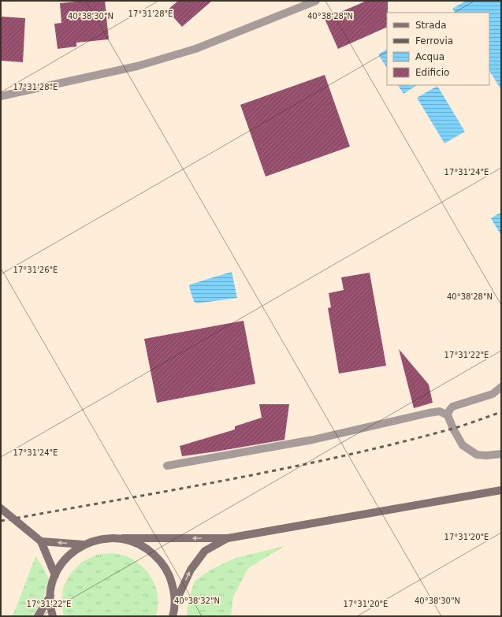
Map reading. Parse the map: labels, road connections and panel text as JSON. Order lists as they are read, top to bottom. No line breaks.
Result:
{"legend":["Strada","Ferrovia","Acqua","Edificio"],"coordinates":["17°31'28\"E","40°38'30\"N","40°38'28\"N","17°31'24\"E","17°31'26\"E","17°31'22\"E","17°31'20\"E","40°38'32\"N"]}
